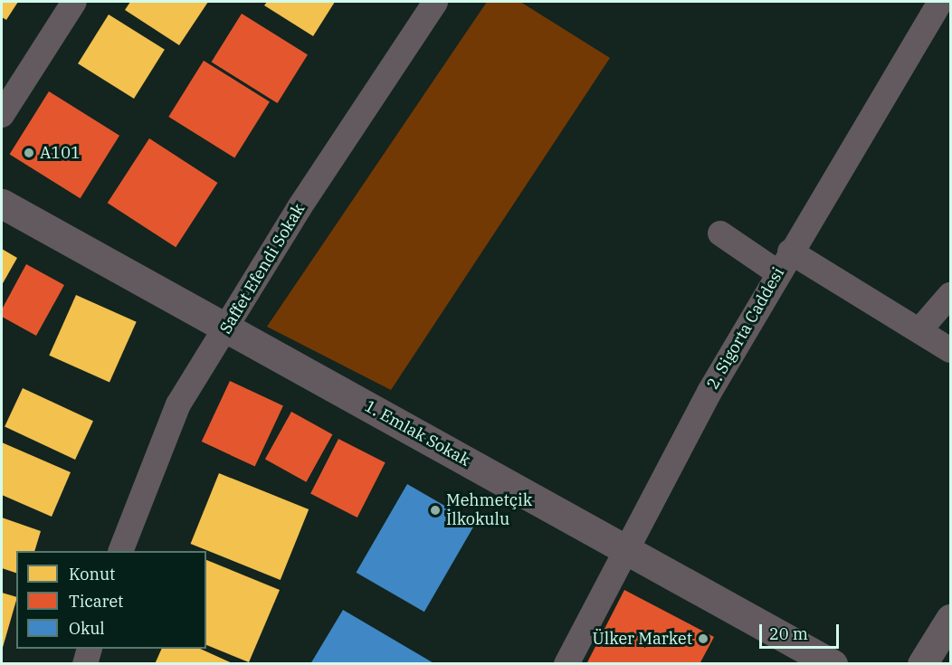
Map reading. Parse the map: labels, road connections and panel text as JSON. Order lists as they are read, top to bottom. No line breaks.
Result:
{"streets":{"street":["Saffet Efendi Sokak","2. Sigorta Caddesi","1. Emlak Sokak"]},"crossings":[["Saffet Efendi Sokak","1. Emlak Sokak"],["2. Sigorta Caddesi","1. Emlak Sokak"]],"places":["A101","Mehmetçik İlkokulu","Ülker Market"],"legend":["Konut","Ticaret","Okul"],"scale_bar":"20 m"}
